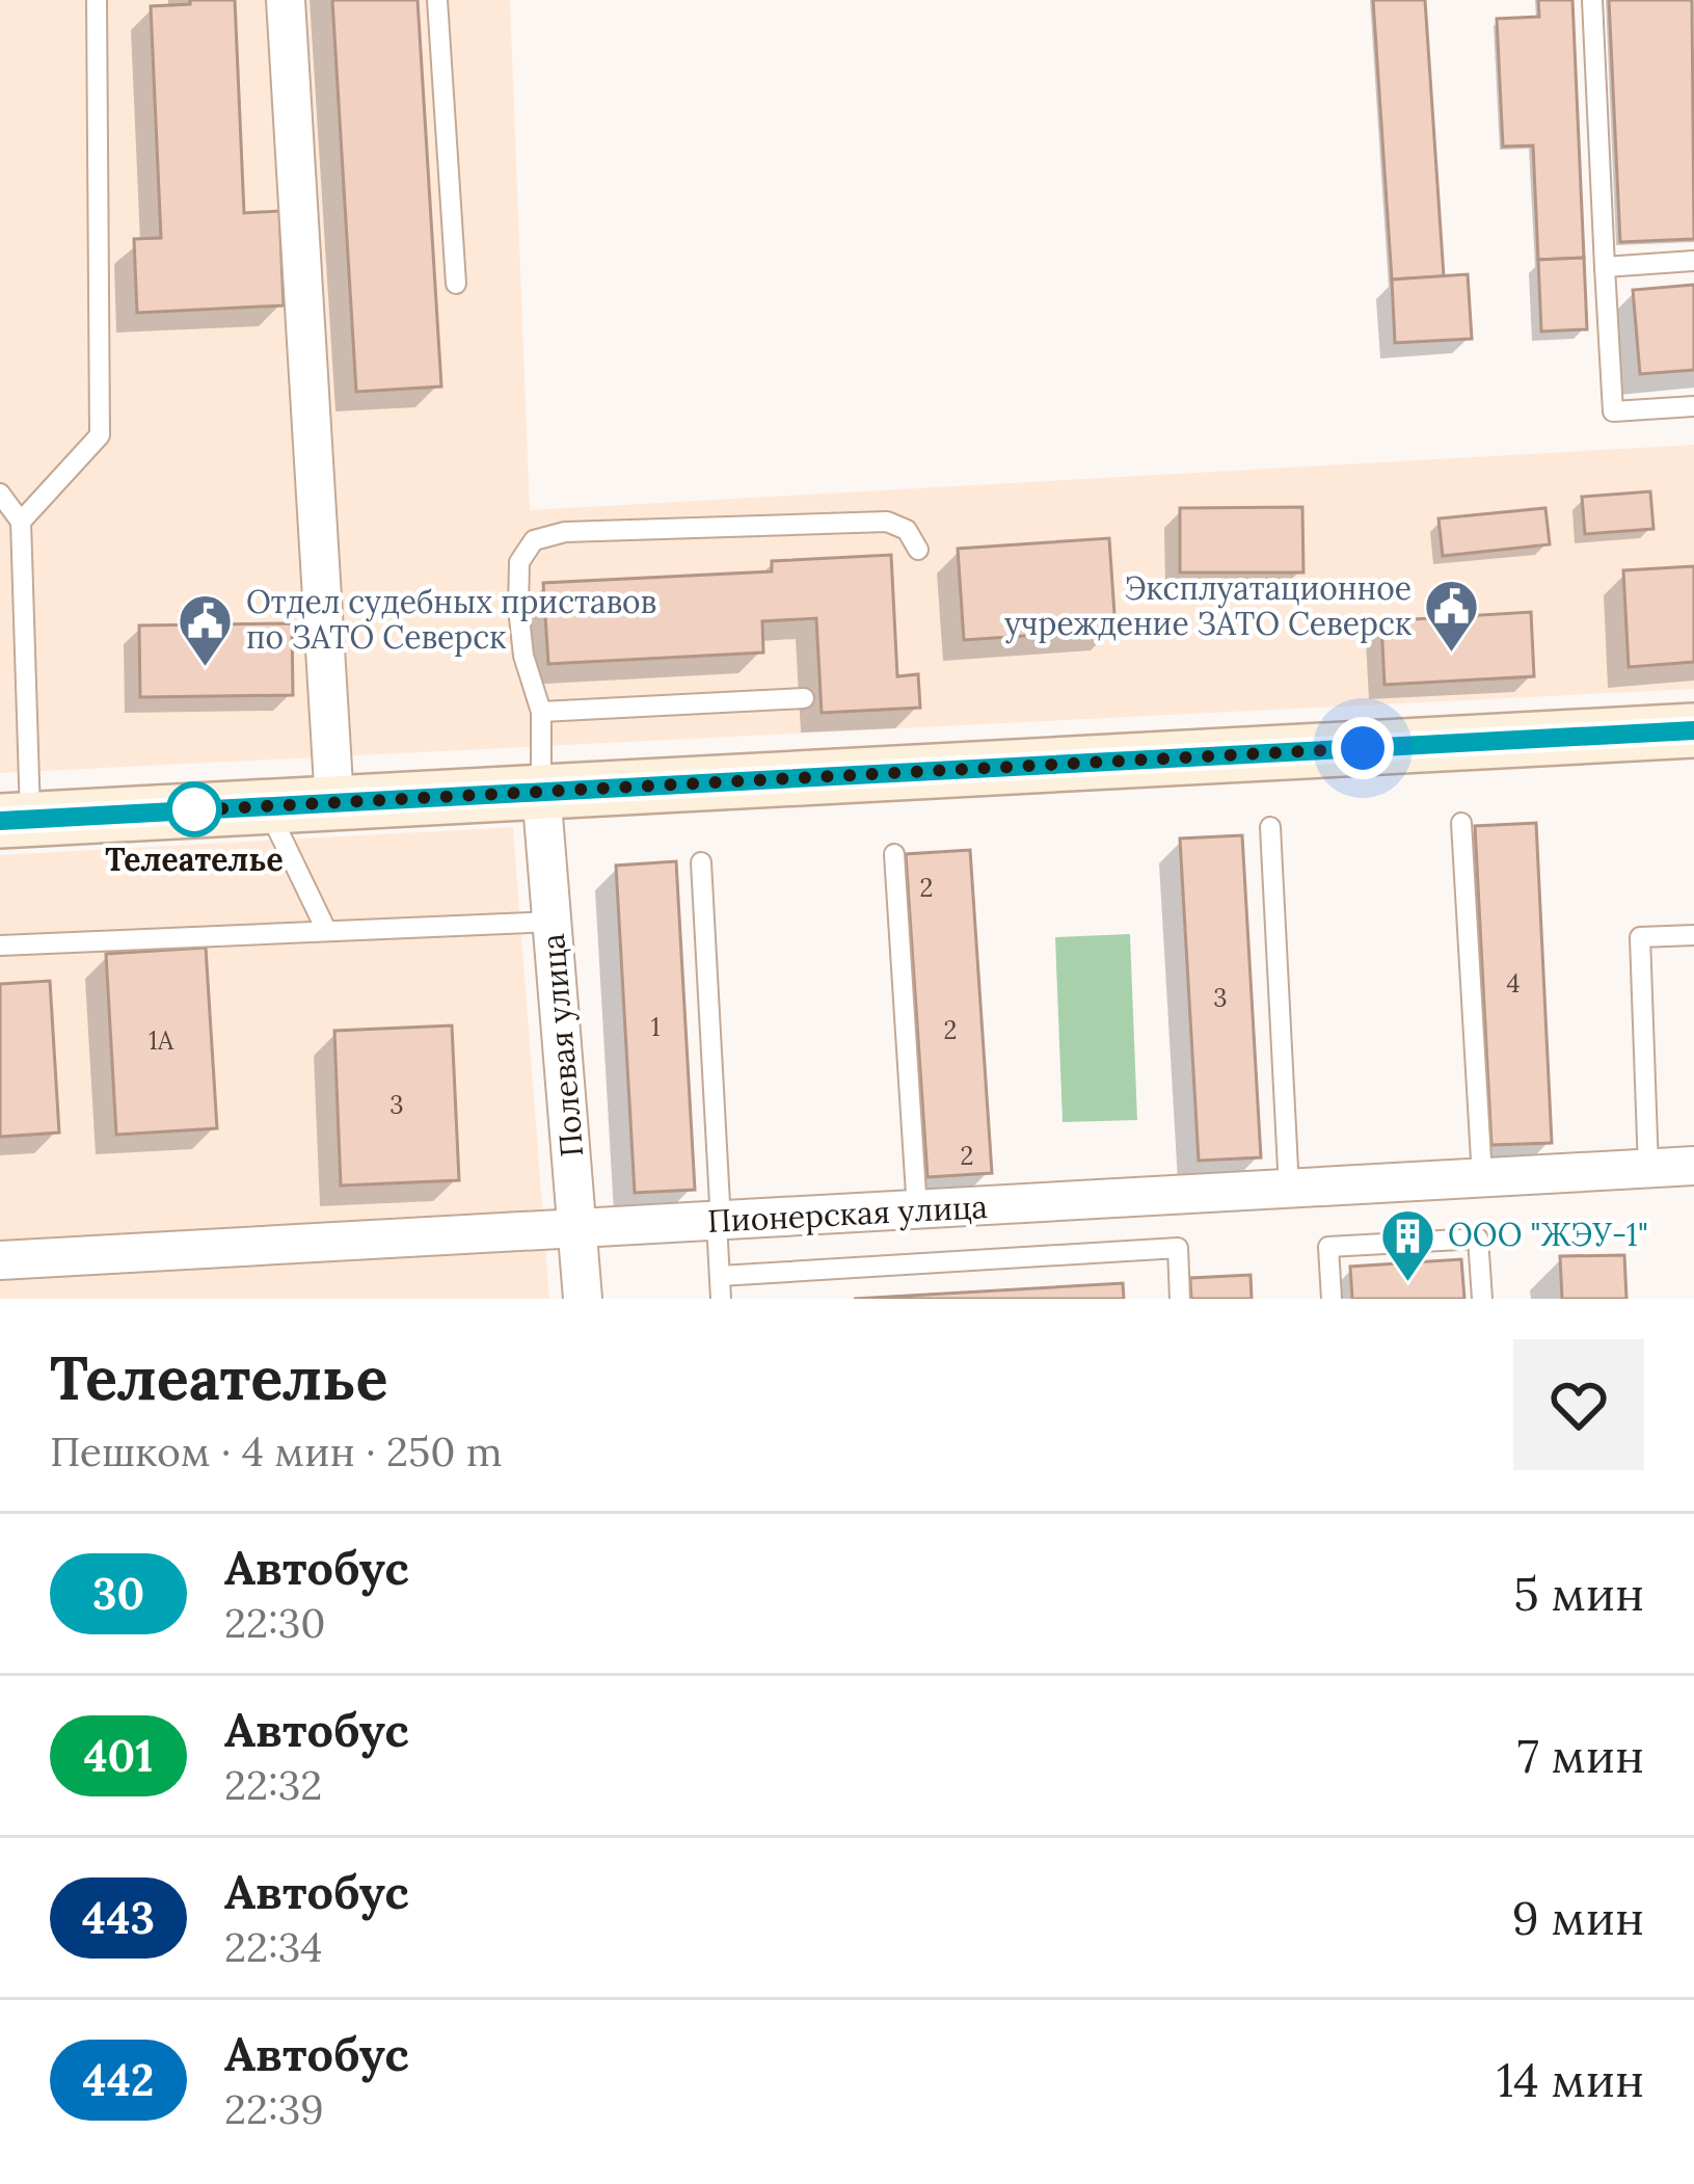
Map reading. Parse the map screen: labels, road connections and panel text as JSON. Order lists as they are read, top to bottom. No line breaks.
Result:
{"streets":{"street":["Полевая улица","Пионерская улица"]},"crossings":[["Полевая улица","Пионерская улица"]],"places":{"public building":["Эксплуатационное учреждение ЗАТО Северск","Отдел судебных приставов по ЗАТО Северск"],"other":["Телеателье"],"building":["ООО \"ЖЭУ-1\""]},"lines":["bus line 30"],"house_numbers":["2","4","3","1","2","1А","3","2"],"page":{"heading":["Телеателье","Пешком · 4 мин · 250 m"],"list":[{"mark":"30","name":"Автобус","note":"22:30","value":"5 мин"},{"mark":"401","name":"Автобус","note":"22:32","value":"7 мин"},{"mark":"443","name":"Автобус","note":"22:34","value":"9 мин"},{"mark":"442","name":"Автобус","note":"22:39","value":"14 мин"}]}}
